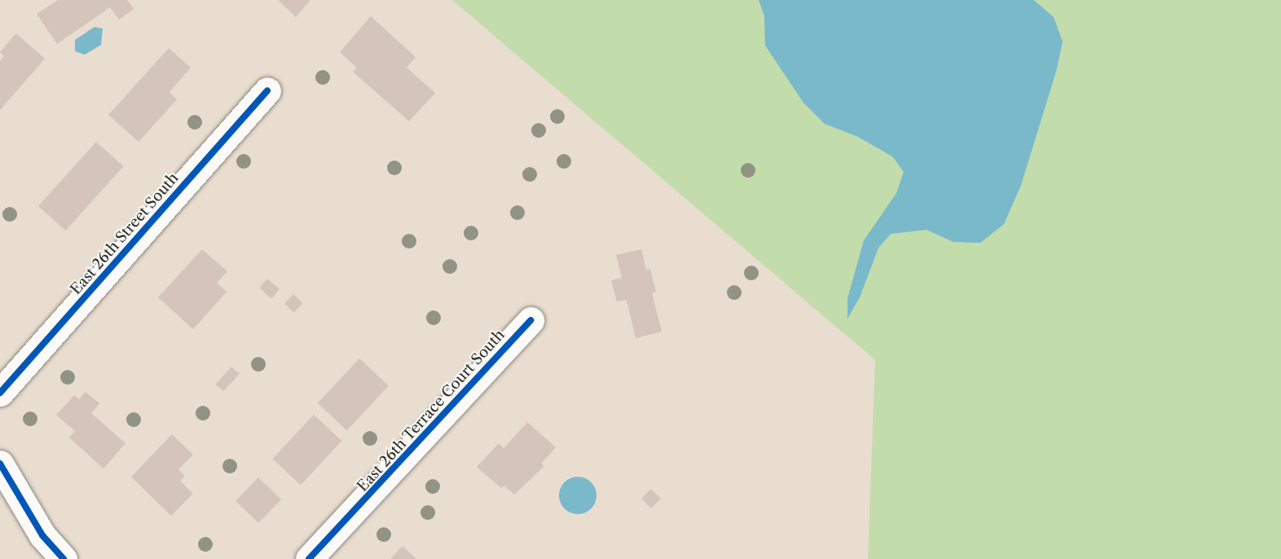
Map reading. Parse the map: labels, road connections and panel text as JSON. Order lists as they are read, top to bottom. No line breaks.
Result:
{"streets":{"street":["East 26th Street South","East 26th Terrace Court South"]}}
